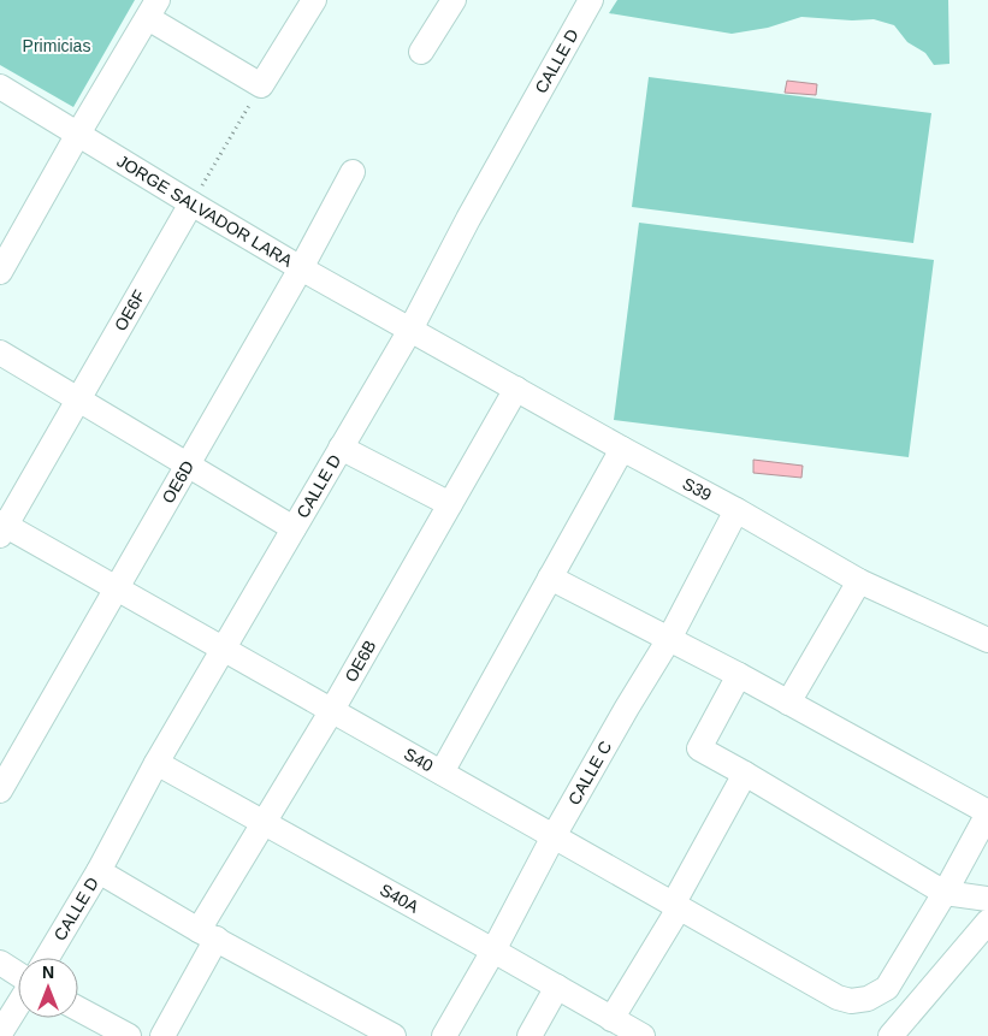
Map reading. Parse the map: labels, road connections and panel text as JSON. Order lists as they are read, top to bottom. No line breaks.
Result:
{"streets":{"street":["CALLE D","JORGE SALVADOR LARA","OE6F","OE6D","S39","OE6B","S40","CALLE C","S40A"]},"crossings":[["CALLE D","JORGE SALVADOR LARA"],["CALLE D","S39"],["CALLE D","S40"],["CALLE D","S40A"],["JORGE SALVADOR LARA","OE6F"],["JORGE SALVADOR LARA","OE6D"],["JORGE SALVADOR LARA","S39"],["OE6F","S40"],["OE6D","S40"],["S39","OE6B"],["S39","CALLE C"],["OE6B","S40"],["OE6B","S40A"],["S40","CALLE C"],["CALLE C","S40A"]],"parks":["Primicias"],"north":"top"}
